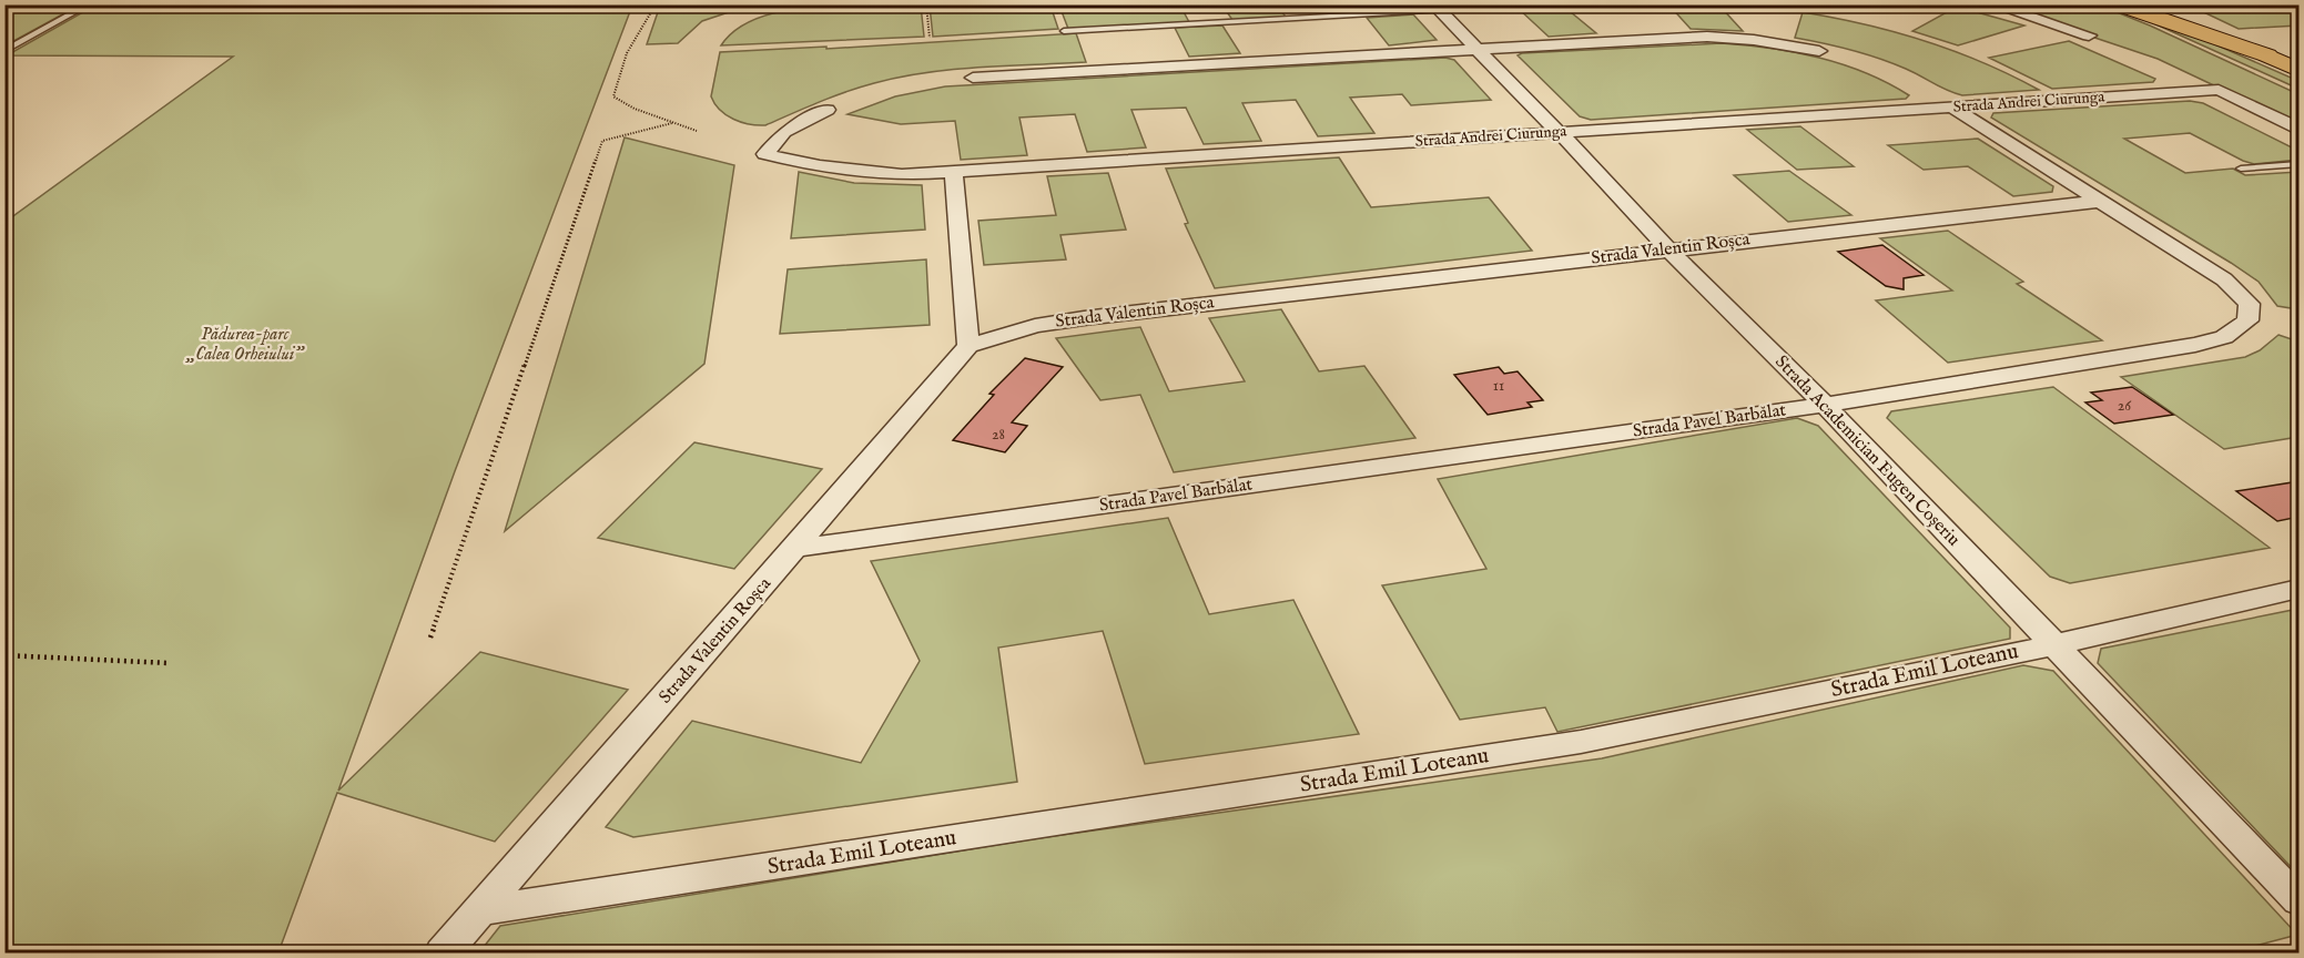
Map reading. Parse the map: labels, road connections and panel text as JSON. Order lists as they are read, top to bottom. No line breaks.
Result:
{"streets":{"street":["Strada Andrei Ciurunga","Strada Valentin Roșca","Strada Pavel Barbălat","Strada Academician Eugen Coșeriu","Strada Emil Loteanu"]},"crossings":[["Strada Andrei Ciurunga","Strada Pavel Barbălat"],["Strada Andrei Ciurunga","Strada Academician Eugen Coșeriu"],["Strada Valentin Roșca","Strada Pavel Barbălat"],["Strada Valentin Roșca","Strada Academician Eugen Coșeriu"],["Strada Valentin Roșca","Strada Emil Loteanu"],["Strada Pavel Barbălat","Strada Academician Eugen Coșeriu"],["Strada Academician Eugen Coșeriu","Strada Emil Loteanu"]],"parks":["Pădurea-parc „Calea Orheiului”"],"house_numbers":["11","26","28"]}
